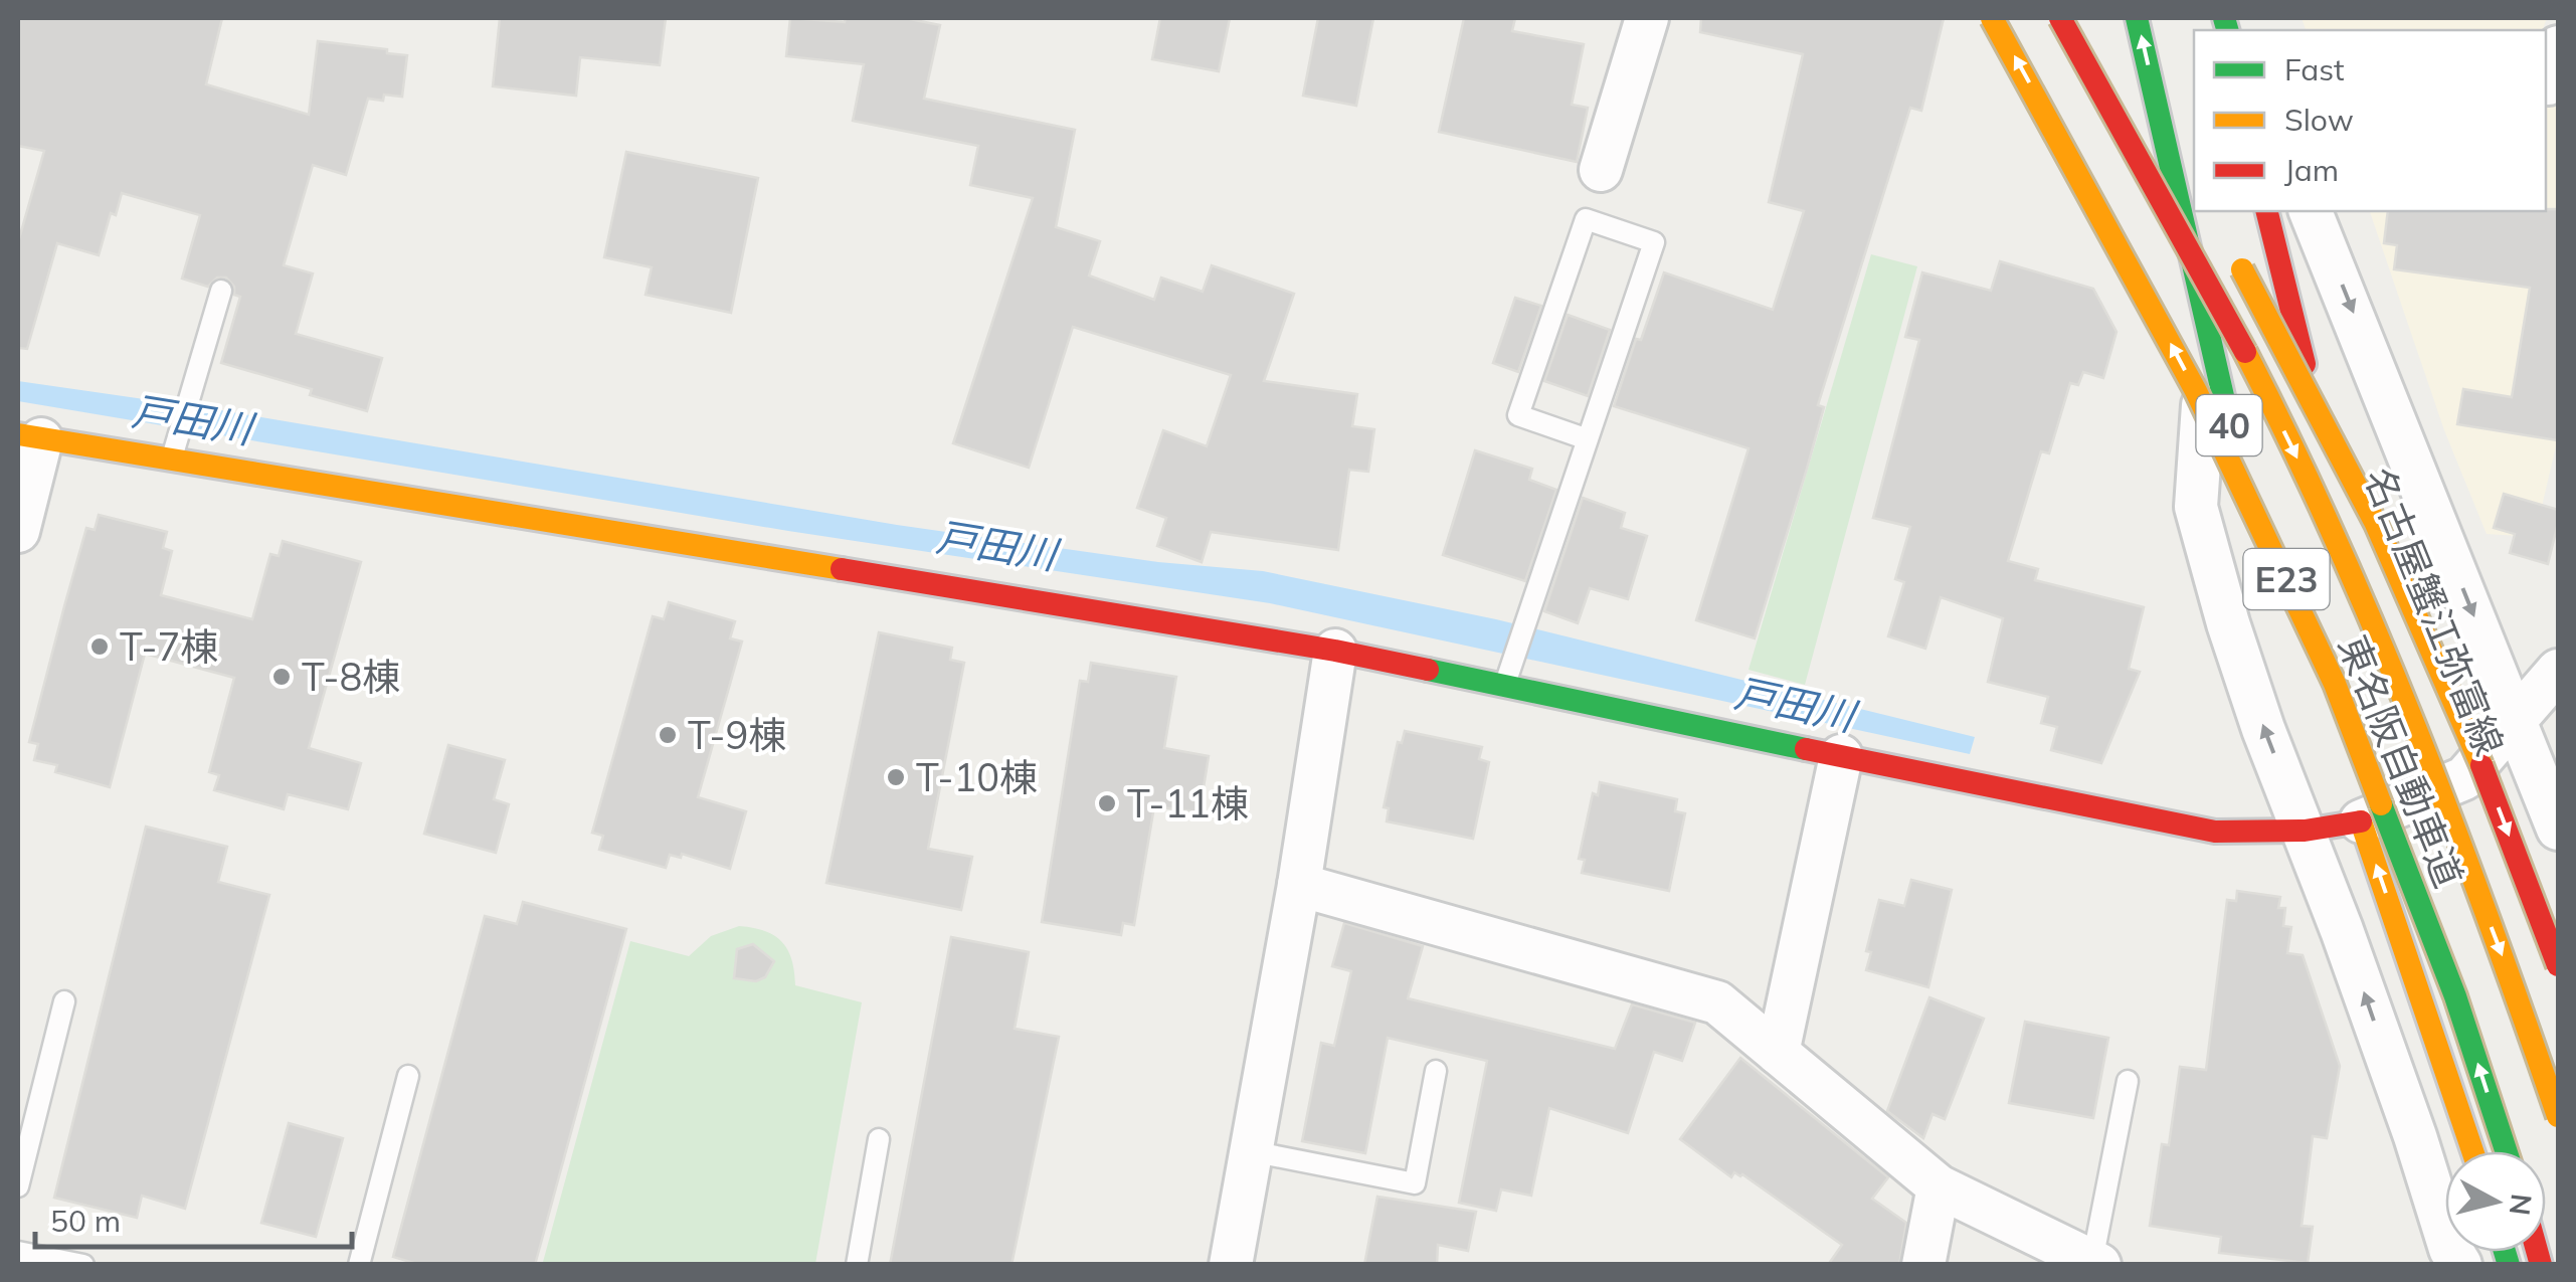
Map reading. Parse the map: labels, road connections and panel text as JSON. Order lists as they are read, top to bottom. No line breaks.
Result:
{"streets":{"main road":["40","E23","名古屋蟹江弥富線","東名阪自動車道"]},"water":["戸田川"],"places":["T-7棟","T-8棟","T-9棟","T-10棟","T-11棟"],"legend":["Fast","Slow","Jam"],"scale_bar":"50 m","north":"right"}
